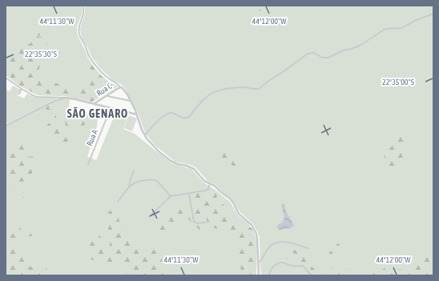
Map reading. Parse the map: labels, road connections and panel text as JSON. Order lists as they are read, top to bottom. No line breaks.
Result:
{"streets":{"street":["Rua C","Rua A"]},"districts":["SÃO GENARO"],"coordinates":["44°11'30\"W","44°12'00\"W","22°35'30\"S","22°35'00\"S"]}
